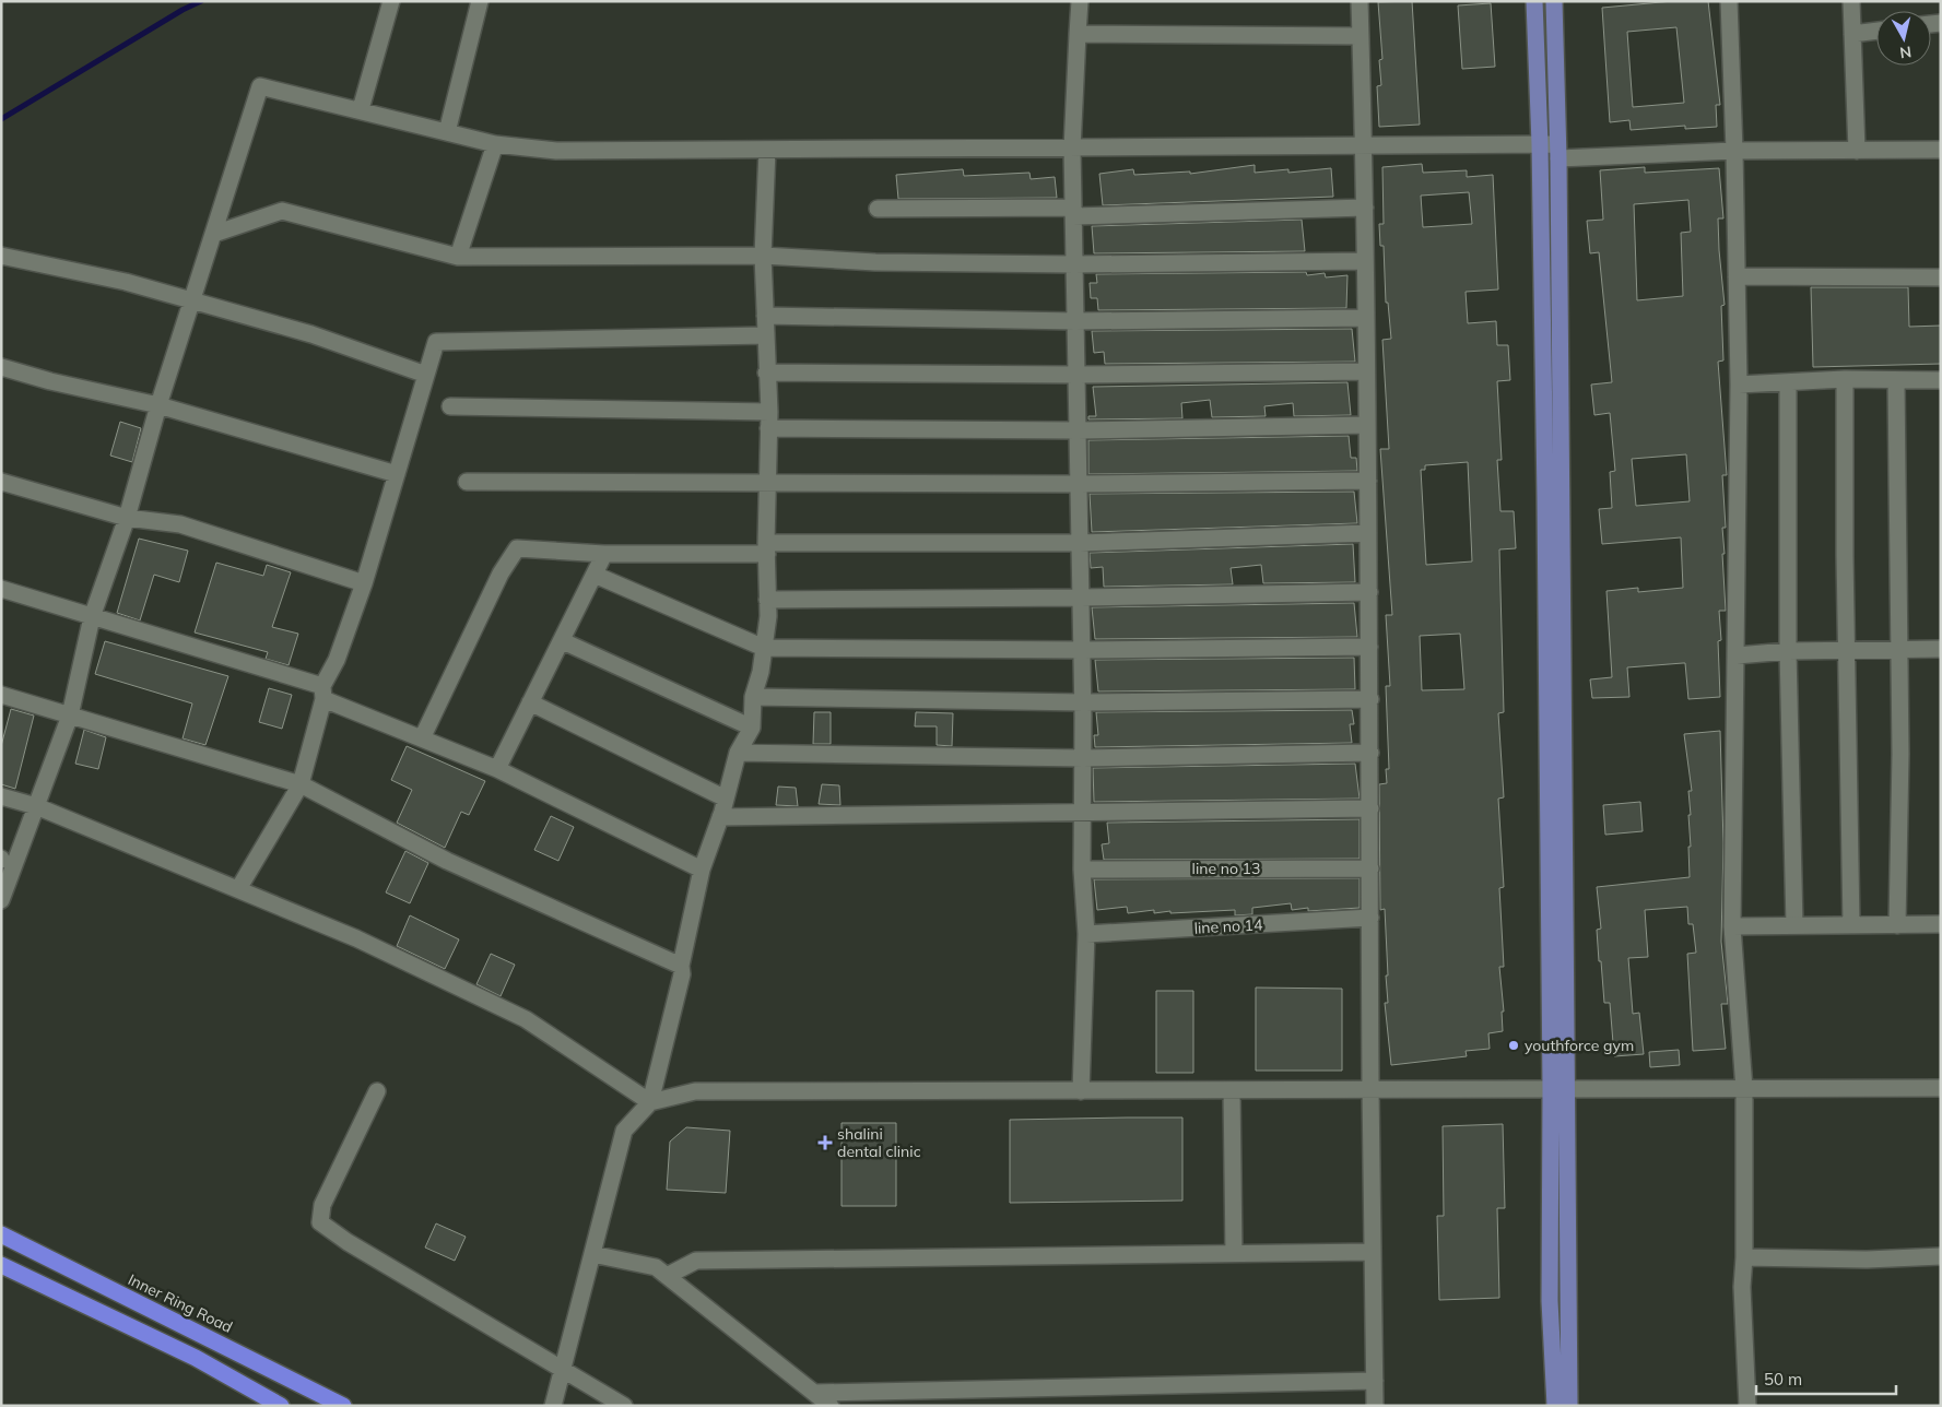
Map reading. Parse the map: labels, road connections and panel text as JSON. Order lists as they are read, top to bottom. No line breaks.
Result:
{"streets":{"highway":["Inner Ring Road"],"street":["line no 13","line no 14"]},"places":{"other":["youthforce gym"],"health":["shalini dental clinic"]},"scale_bar":"50 m","north":"bottom"}
